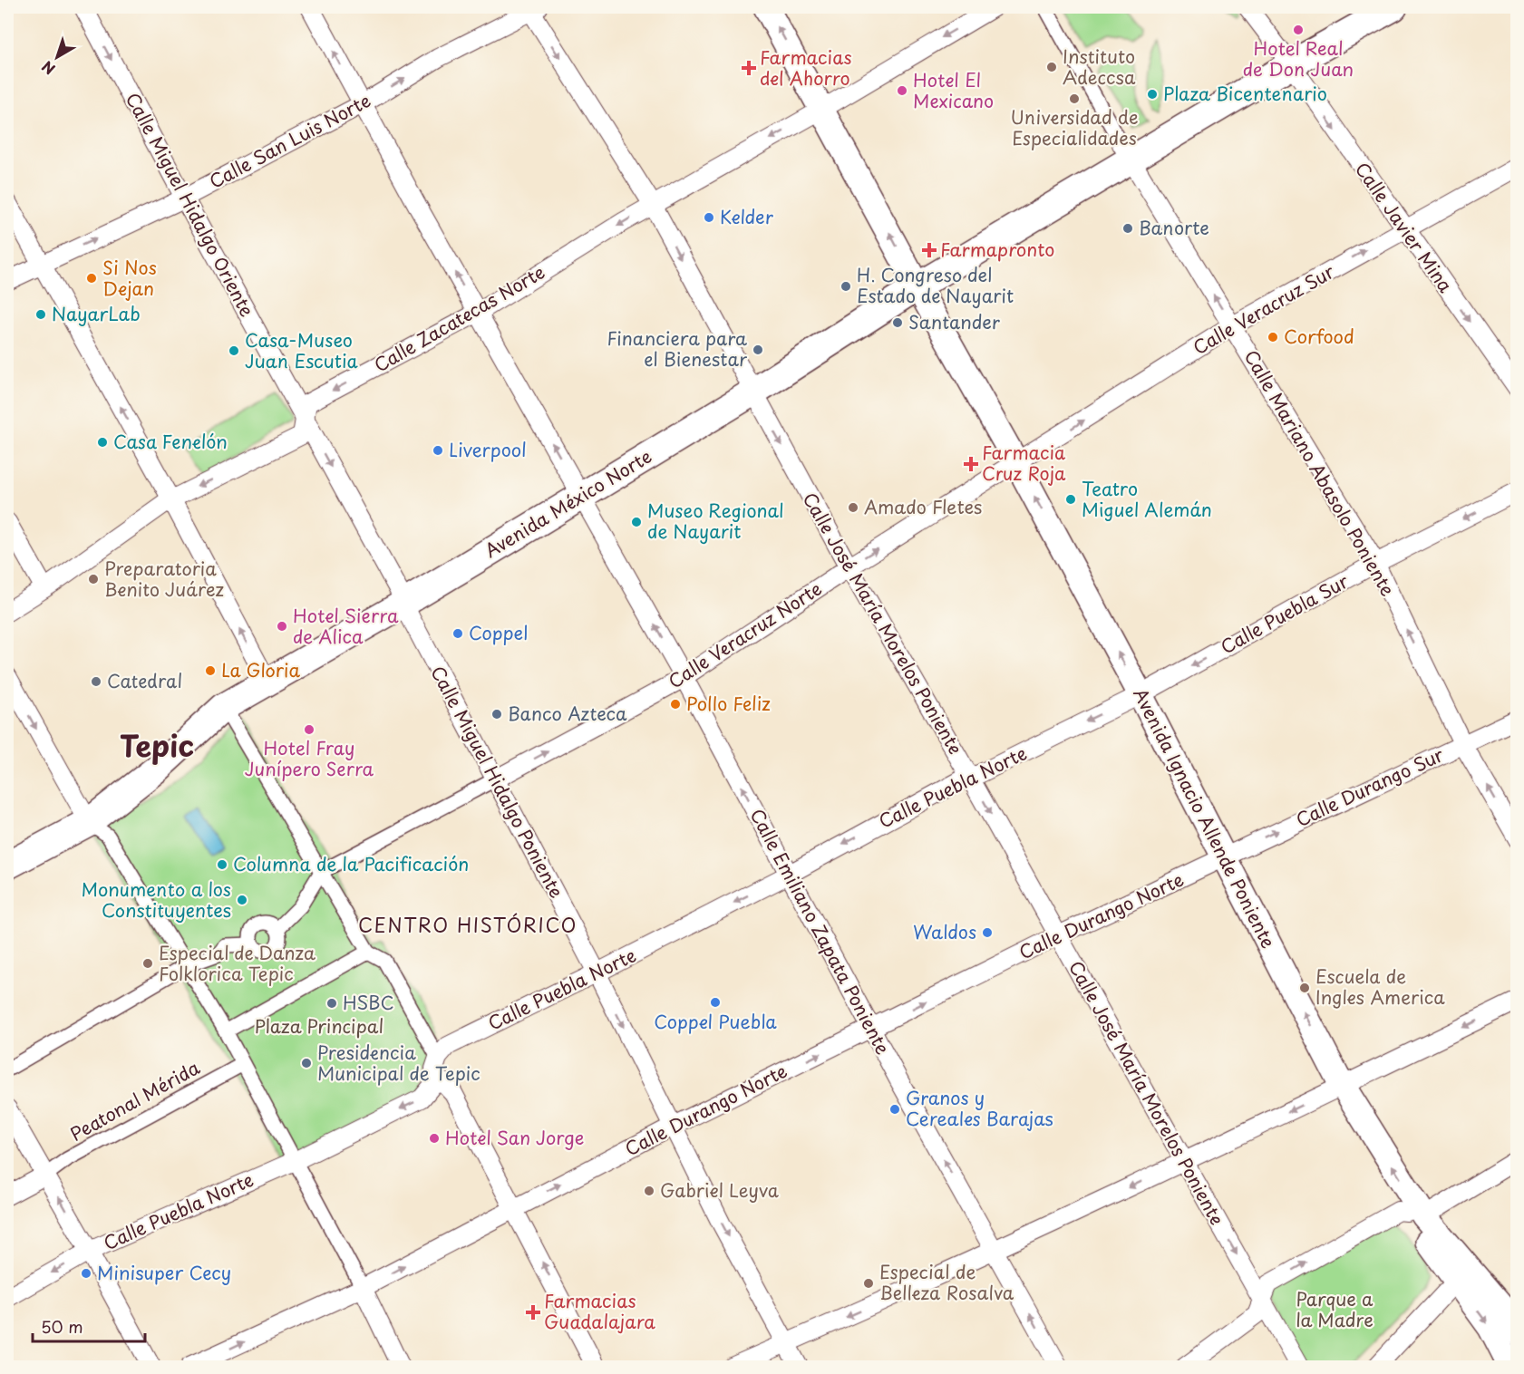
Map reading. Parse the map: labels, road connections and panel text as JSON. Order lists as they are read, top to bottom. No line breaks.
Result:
{"streets":{"main road":["Avenida México Norte","Avenida Ignacio Allende Poniente"],"street":["Calle San Luis Norte","Calle Miguel Hidalgo Oriente","Calle Javier Mina","Calle Veracruz Sur","Calle Zacatecas Norte","Calle Mariano Abasolo Poniente","Calle Puebla Sur","Calle José María Morelos Poniente","Calle Veracruz Norte","Calle Miguel Hidalgo Poniente","Calle Puebla Norte","Calle Durango Sur","Calle Durango Norte","Calle Emiliano Zapata Poniente","Peatonal Mérida"]},"crossings":[["Calle San Luis Norte","Calle Miguel Hidalgo Oriente"],["Calle San Luis Norte","Calle José María Morelos Poniente"],["Calle San Luis Norte","Calle Emiliano Zapata Poniente"],["Calle Miguel Hidalgo Oriente","Calle Zacatecas Norte"],["Calle Miguel Hidalgo Oriente","Avenida México Norte"],["Calle Miguel Hidalgo Oriente","Calle Miguel Hidalgo Poniente"],["Calle Javier Mina","Calle Veracruz Sur"],["Calle Javier Mina","Avenida México Norte"],["Calle Veracruz Sur","Calle Mariano Abasolo Poniente"],["Calle Veracruz Sur","Calle Veracruz Norte"],["Calle Veracruz Sur","Avenida Ignacio Allende Poniente"],["Calle Zacatecas Norte","Calle José María Morelos Poniente"],["Calle Zacatecas Norte","Avenida Ignacio Allende Poniente"],["Calle Zacatecas Norte","Calle Emiliano Zapata Poniente"],["Calle Mariano Abasolo Poniente","Avenida México Norte"],["Calle Mariano Abasolo Poniente","Calle Puebla Sur"],["Calle Mariano Abasolo Poniente","Calle Durango Sur"],["Avenida México Norte","Calle José María Morelos Poniente"],["Avenida México Norte","Calle Miguel Hidalgo Poniente"],["Avenida México Norte","Avenida Ignacio Allende Poniente"],["Avenida México Norte","Calle Emiliano Zapata Poniente"],["Calle Puebla Sur","Calle Puebla Norte"],["Calle Puebla Sur","Avenida Ignacio Allende Poniente"],["Calle José María Morelos Poniente","Calle Veracruz Norte"],["Calle José María Morelos Poniente","Calle Puebla Norte"],["Calle José María Morelos Poniente","Calle Durango Norte"],["Calle Veracruz Norte","Calle Miguel Hidalgo Poniente"],["Calle Veracruz Norte","Avenida Ignacio Allende Poniente"],["Calle Veracruz Norte","Calle Emiliano Zapata Poniente"],["Calle Miguel Hidalgo Poniente","Calle Puebla Norte"],["Calle Miguel Hidalgo Poniente","Calle Durango Norte"],["Calle Puebla Norte","Avenida Ignacio Allende Poniente"],["Calle Puebla Norte","Calle Emiliano Zapata Poniente"],["Calle Durango Sur","Avenida Ignacio Allende Poniente"],["Calle Durango Sur","Calle Durango Norte"],["Avenida Ignacio Allende Poniente","Calle Durango Norte"],["Calle Durango Norte","Calle Emiliano Zapata Poniente"]],"one_way":["Calle San Luis Norte","Calle Javier Mina","Calle Veracruz Sur","Calle Zacatecas Norte","Calle Mariano Abasolo Poniente","Calle Puebla Sur","Calle José María Morelos Poniente","Calle Veracruz Norte","Calle Miguel Hidalgo Poniente","Calle Puebla Norte","Calle Durango Sur","Avenida Ignacio Allende Poniente","Calle Durango Norte","Calle Emiliano Zapata Poniente"],"districts":["Tepic","CENTRO HISTÓRICO"],"parks":["Plaza Principal","Parque a la Madre"],"places":{"other":["Hotel Real de Don Juan","Instituto Adeccsa","Hotel El Mexicano","Plaza Bicentenario","Universidad de Especialidades","Kelder","Banorte","Si Nos Dejan","H. Congreso del Estado de Nayarit","NayarLab","Santander","Corfood","Financiera para el Bienestar","Casa-Museo Juan Escutia","Casa Fenelón","Liverpool","Teatro Miguel Alemán","Amado Fletes","Museo Regional de Nayarit","Preparatoria Benito Juárez","Hotel Sierra de Alica","Coppel","La Gloria","Catedral","Pollo Feliz","Banco Azteca","Hotel Fray Junípero Serra","Columna de la Pacificación","Monumento a los Constituyentes","Waldos","Especial de Danza Folklorica Tepic","Escuela de Ingles America","Coppel Puebla","HSBC","Presidencia Municipal de Tepic","Granos y Cereales Barajas","Hotel San Jorge","Gabriel Leyva","Minisuper Cecy","Especial de Belleza Rosalva"],"health":["Farmacias del Ahorro","Farmapronto","Farmacia Cruz Roja","Farmacias Guadalajara"]},"scale_bar":"50 m","north":"bottom left"}
